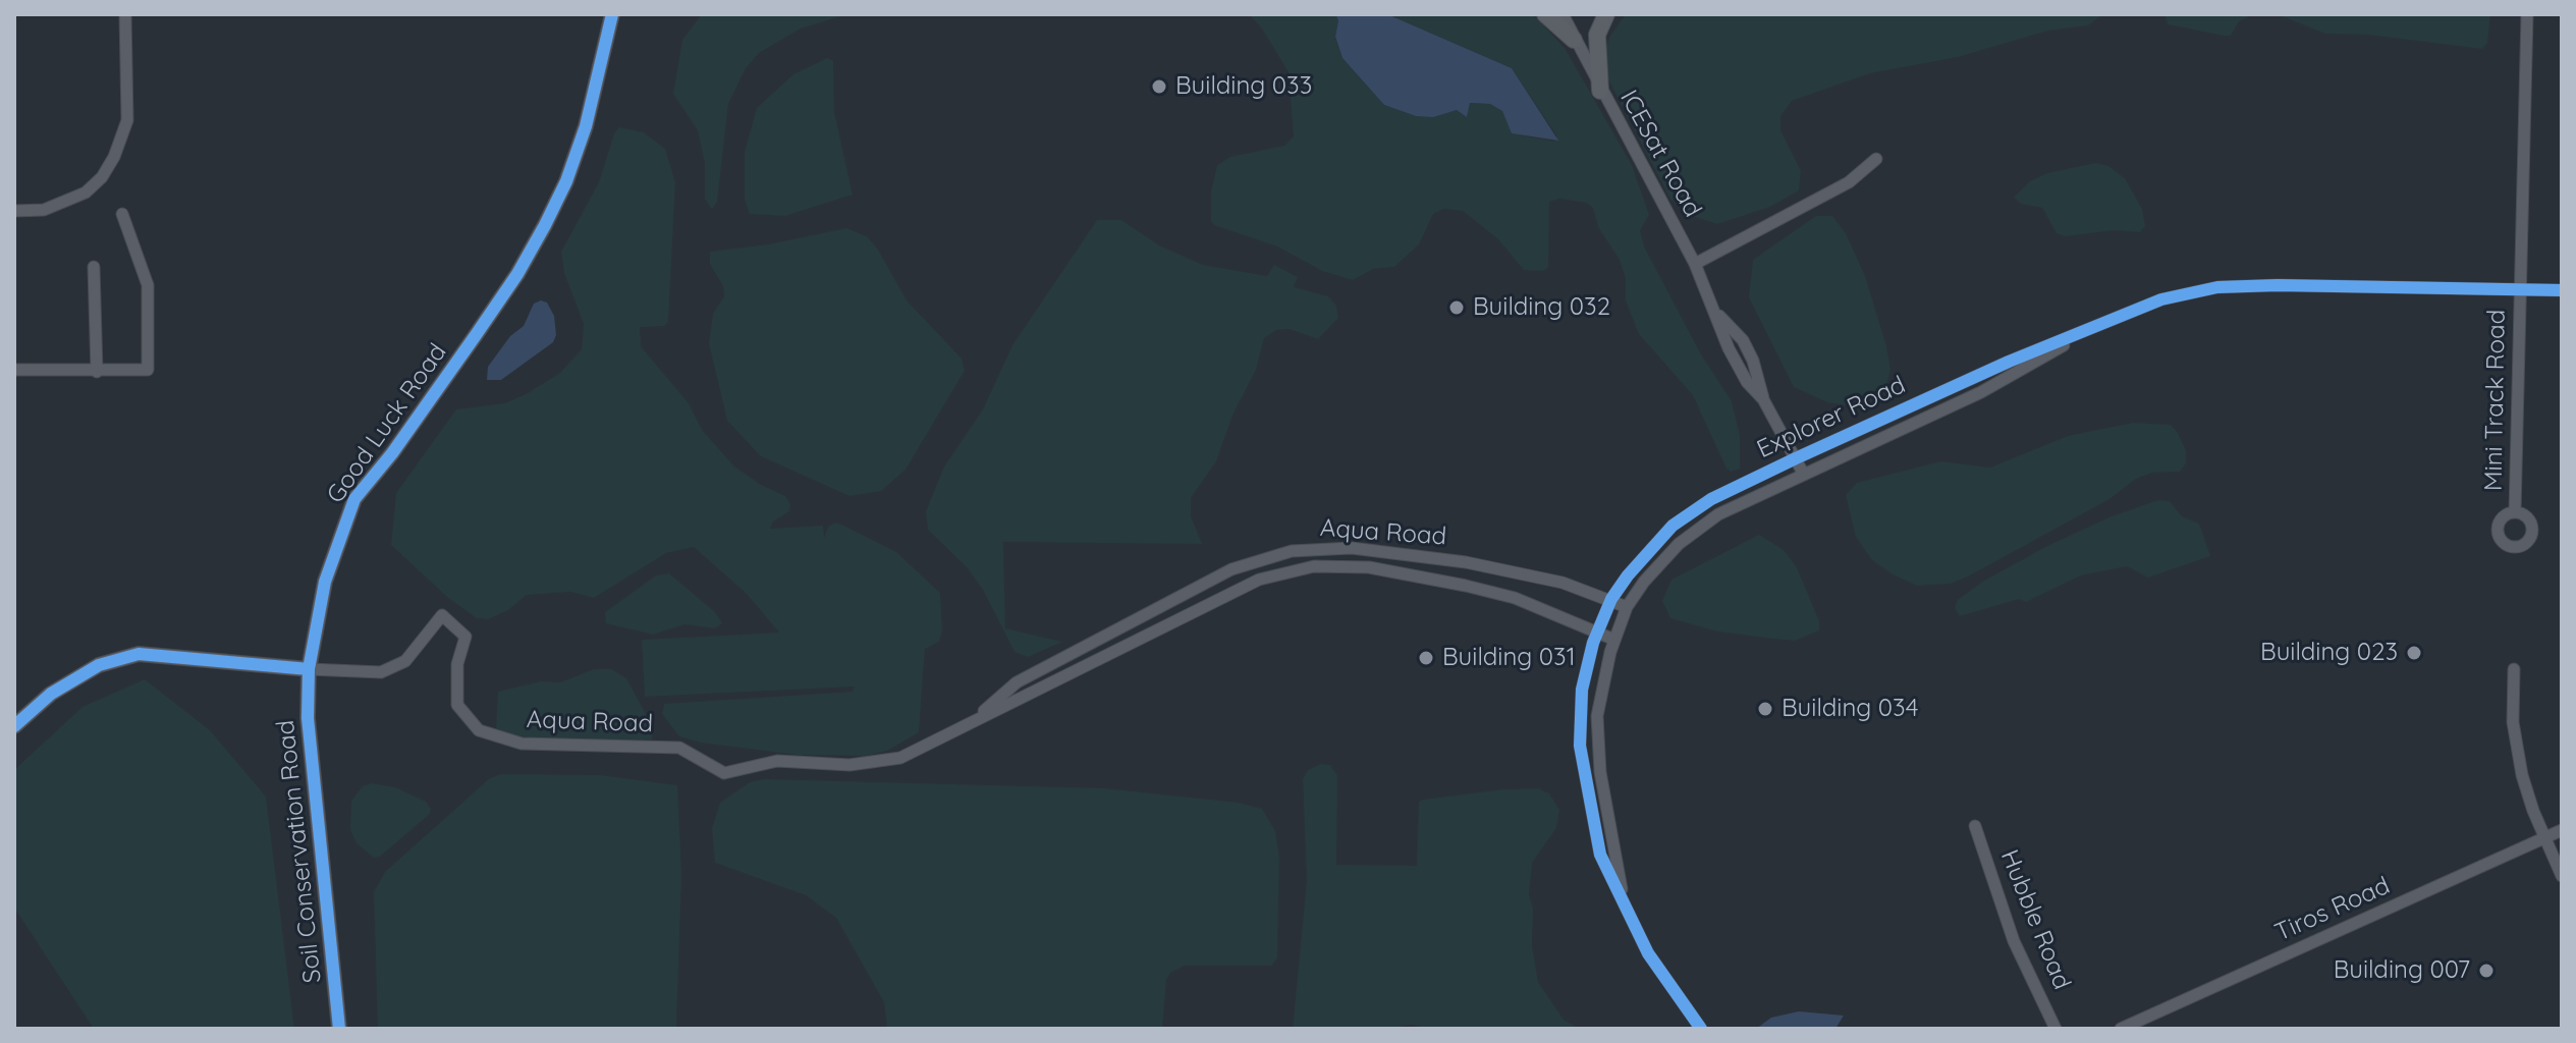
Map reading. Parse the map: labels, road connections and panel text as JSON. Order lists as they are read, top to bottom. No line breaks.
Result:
{"streets":{"main road":["Good Luck Road","Soil Conservation Road"],"street":["ICESat Road","Mini Track Road","Explorer Road","Aqua Road","Tiros Road","Hubble Road"]},"crossings":[["ICESat Road","Explorer Road"],["Mini Track Road","Explorer Road"],["Explorer Road","Aqua Road"],["Good Luck Road","Aqua Road"],["Good Luck Road","Soil Conservation Road"],["Aqua Road","Soil Conservation Road"]],"places":["Building 033","Building 032","Building 023","Building 031","Building 034","Building 007"]}
